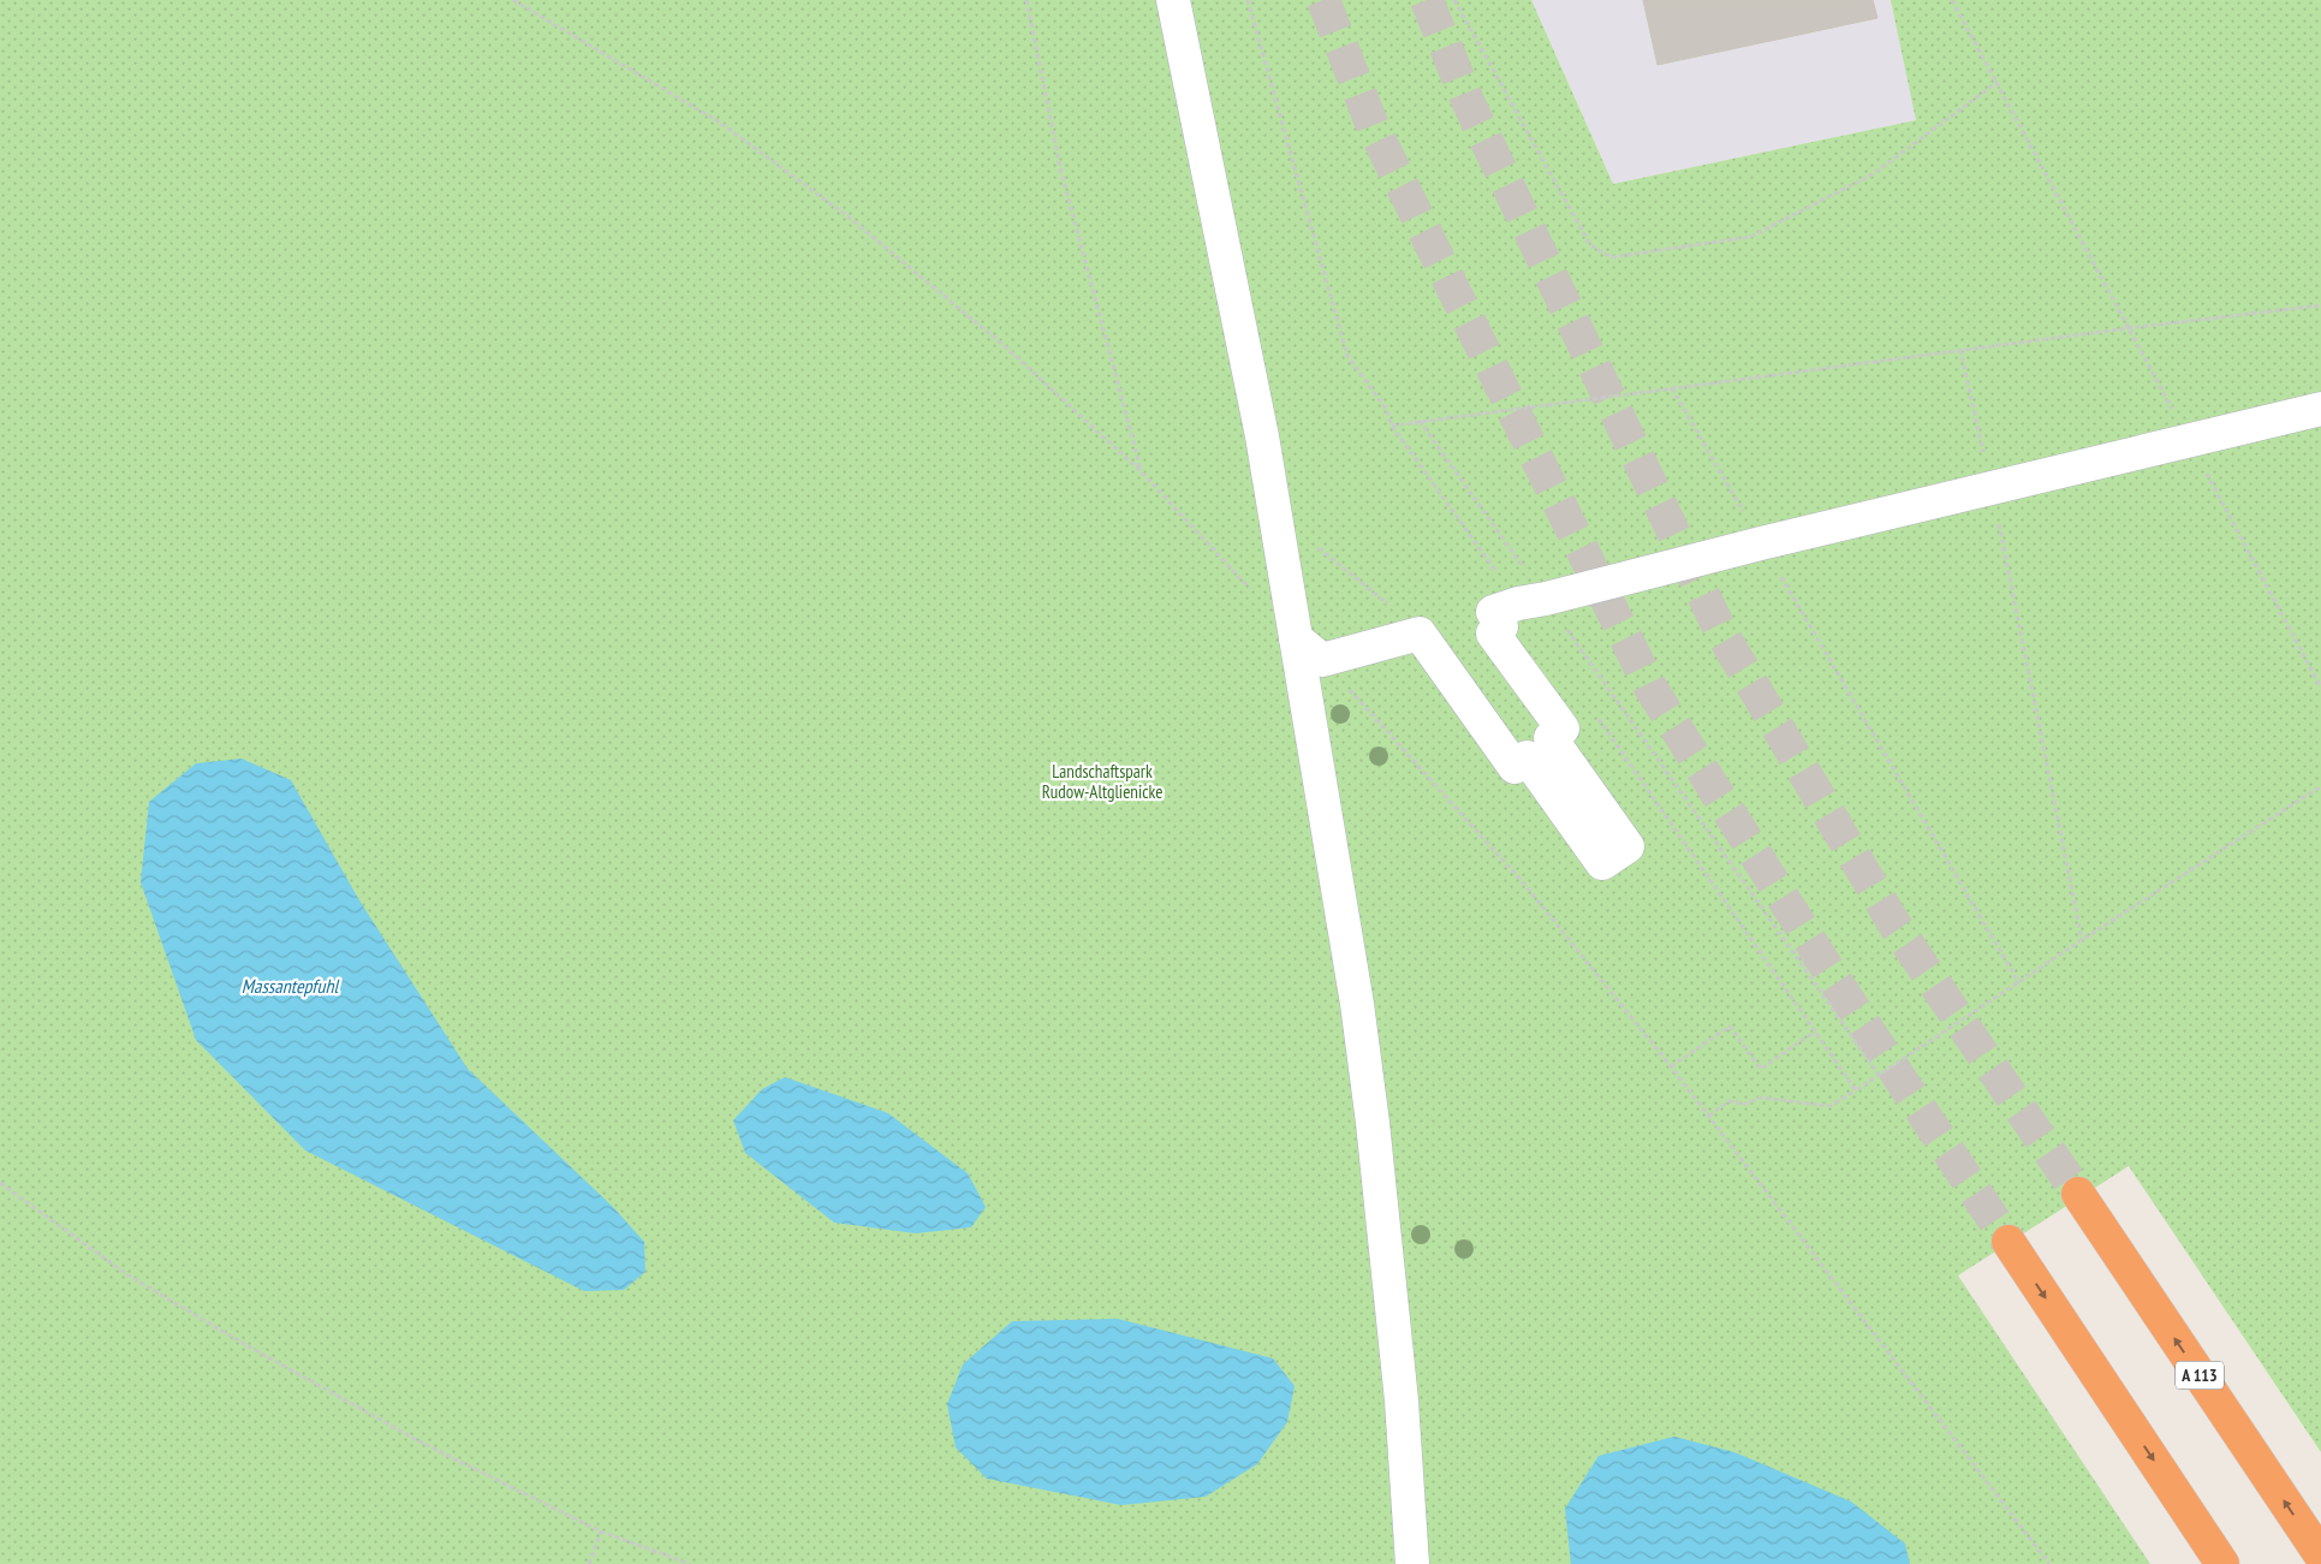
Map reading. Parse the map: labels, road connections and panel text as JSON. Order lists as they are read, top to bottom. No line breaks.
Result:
{"streets":{"highway":["A 113"]},"water":["Massantepfuhl"],"parks":["Landschaftspark Rudow-Altglienicke"]}
